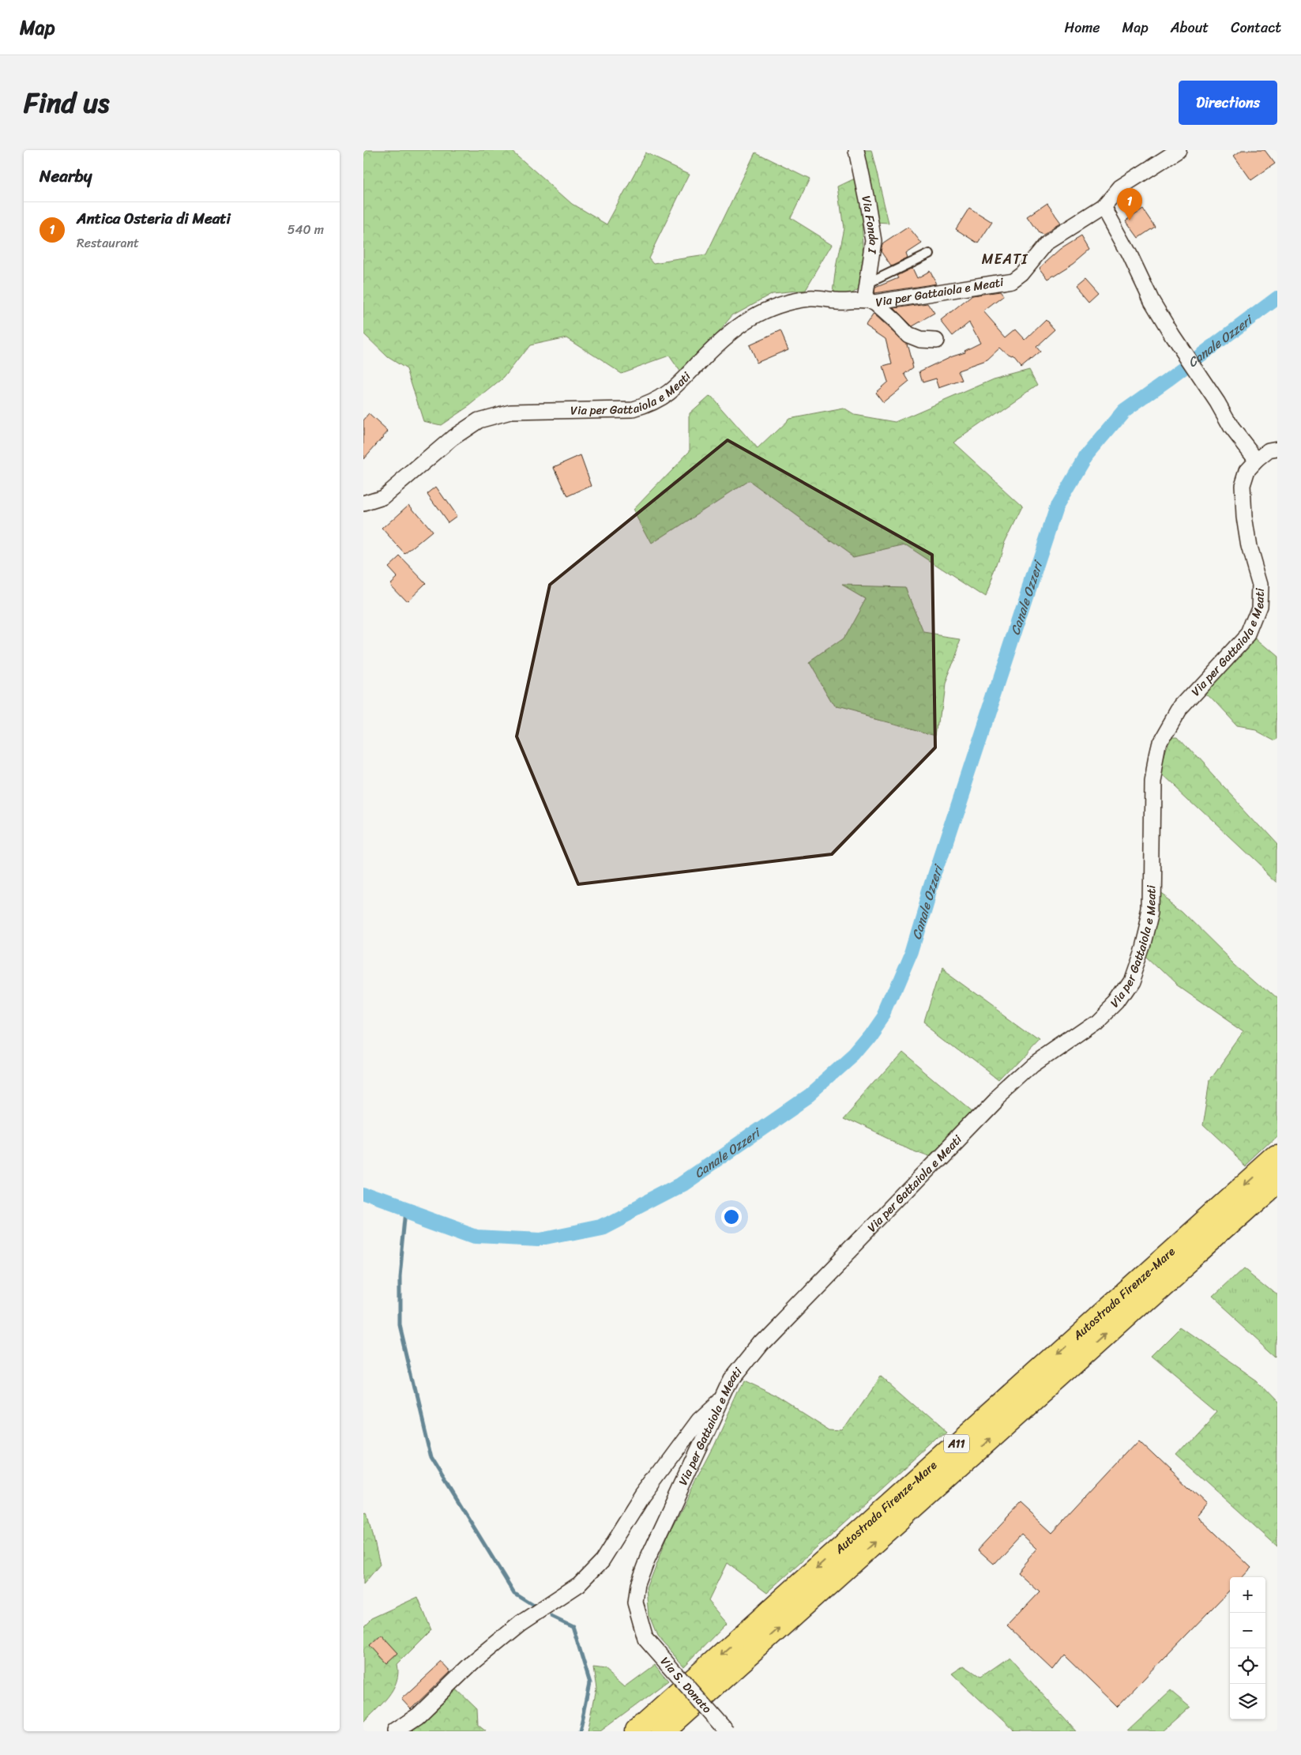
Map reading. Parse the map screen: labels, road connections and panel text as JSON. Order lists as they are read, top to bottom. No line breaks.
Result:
{"streets":{"highway":["Autostrada Firenze-Mare","A11"],"street":["Via Fonda I","Via per Gattaiola e Meati","Via S. Donato"]},"crossings":[["Via Fonda I","Via per Gattaiola e Meati"],["Via per Gattaiola e Meati","Via S. Donato"]],"districts":["MEATI"],"water":["Canale Ozzeri"],"page":{"header":"Map","nav":["Home","Map","About","Contact"],"title":"Find us","buttons":"Directions","heading":"Nearby","pins":"1","list":[{"mark":"1","name":"Antica Osteria di Meati","note":"Restaurant","value":"540 m"}],"map_buttons":["+","−"]}}
